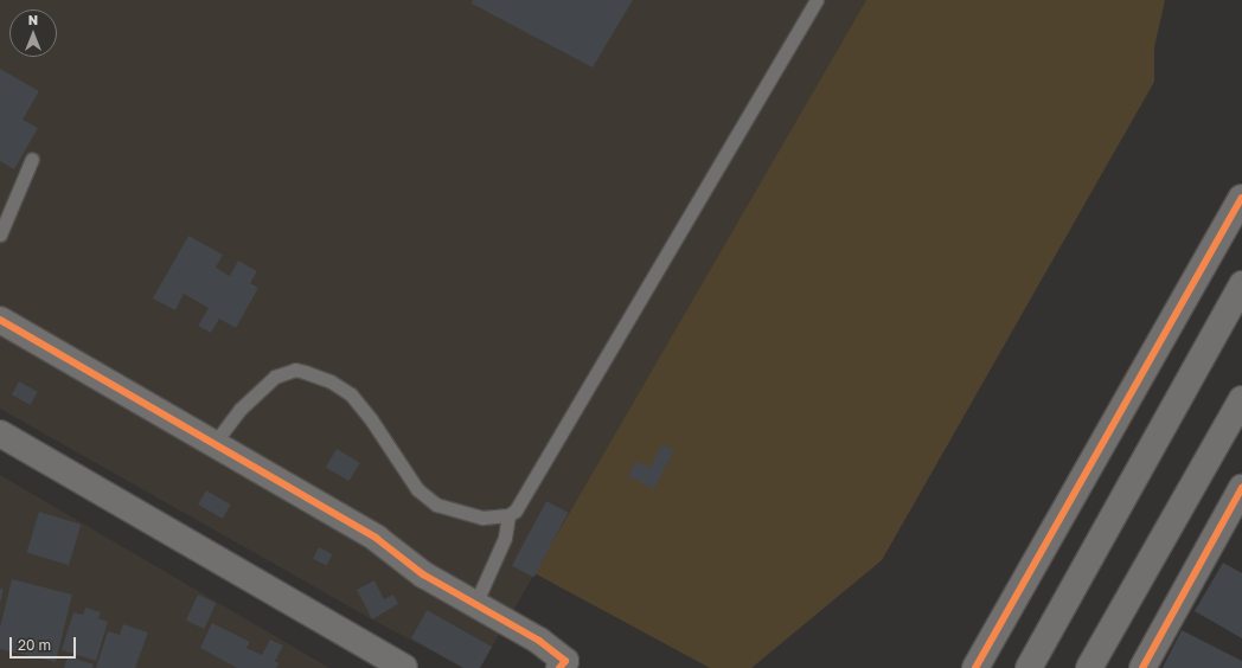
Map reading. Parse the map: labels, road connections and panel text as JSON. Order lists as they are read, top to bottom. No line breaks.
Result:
{"scale_bar":"20 m","north":"top"}
